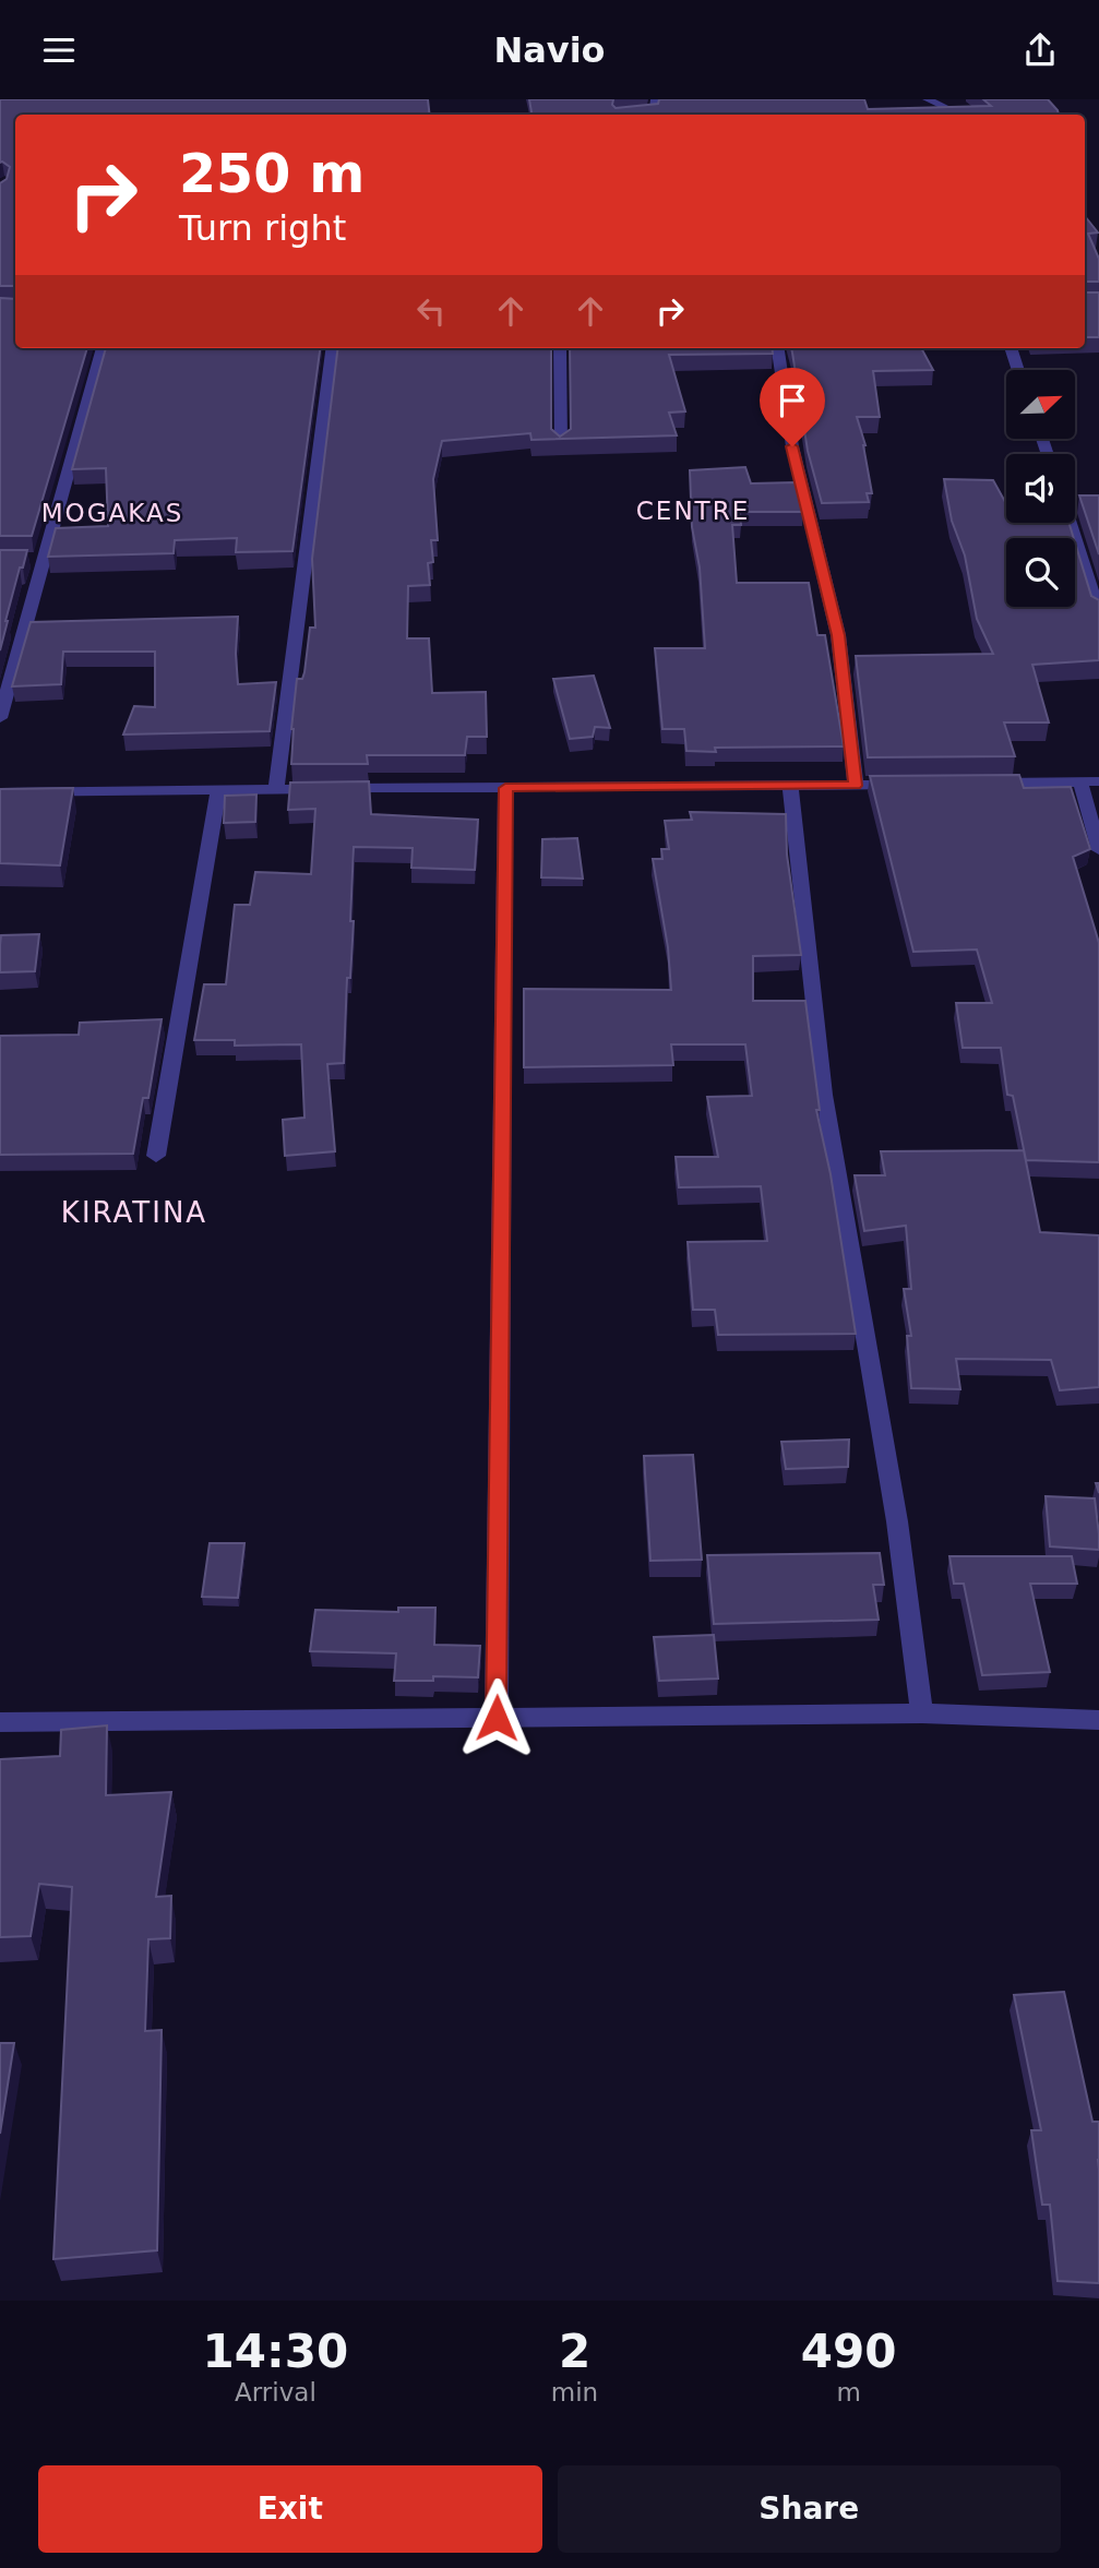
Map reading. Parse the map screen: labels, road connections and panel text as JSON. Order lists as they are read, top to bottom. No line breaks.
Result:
{"districts":["CENTRE","MOGAKAS","KIRATINA"],"north":"top right","page":{"header":"Navio","turn":["250 m","Turn right"],"eta":["14:30","Arrival","2","min","490","m"],"buttons":["Exit","Share"]}}
